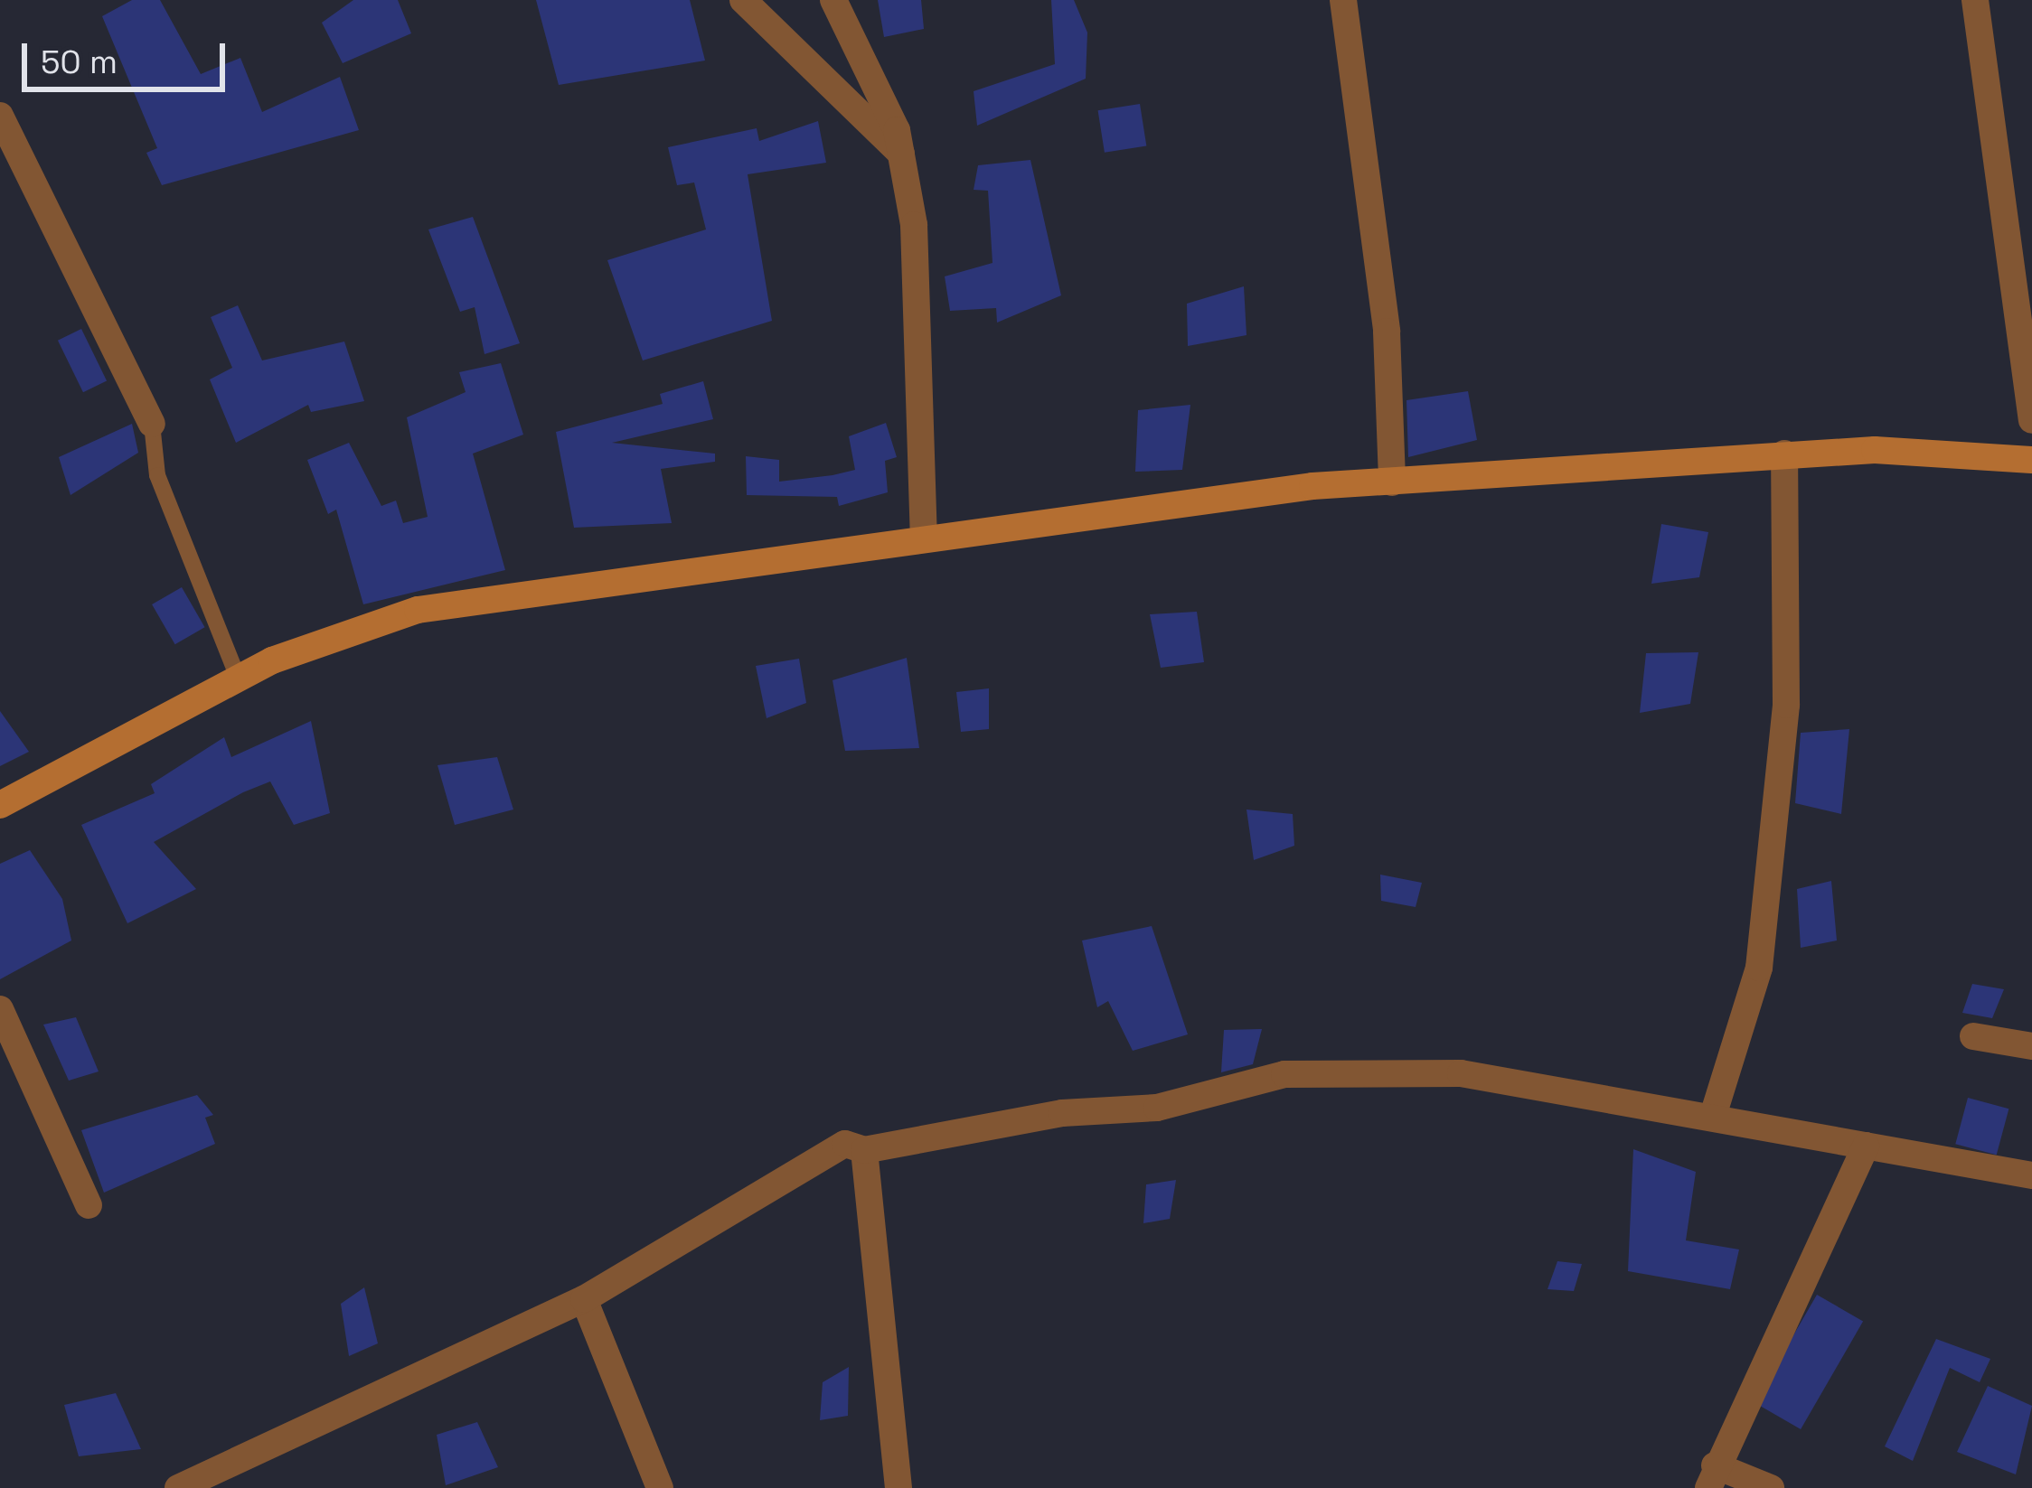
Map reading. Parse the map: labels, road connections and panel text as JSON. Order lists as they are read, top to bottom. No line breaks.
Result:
{"scale_bar":"50 m"}
